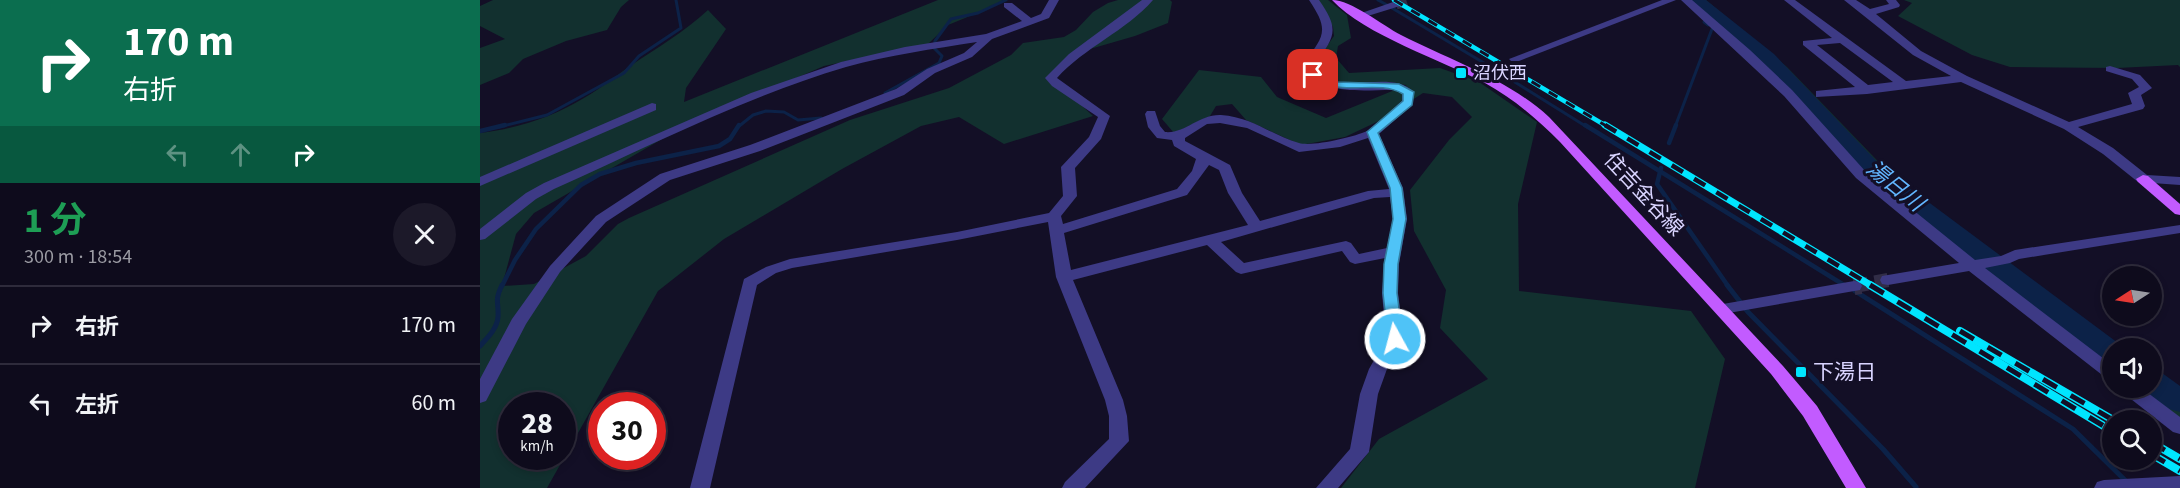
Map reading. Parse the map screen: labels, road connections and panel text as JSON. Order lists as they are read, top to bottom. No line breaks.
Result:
{"streets":{"main road":["住吉金谷線"]},"water":["湯日川"],"places":{"transit":["沼伏西","下湯日"]},"north":"left","page":{"turn":["170 m","右折"],"heading":["1 分","300 m · 18:54"],"list":[{"name":"右折","value":"170 m"},{"name":"左折","value":"60 m"}],"speed":"28 km/h","limit":"30"}}
